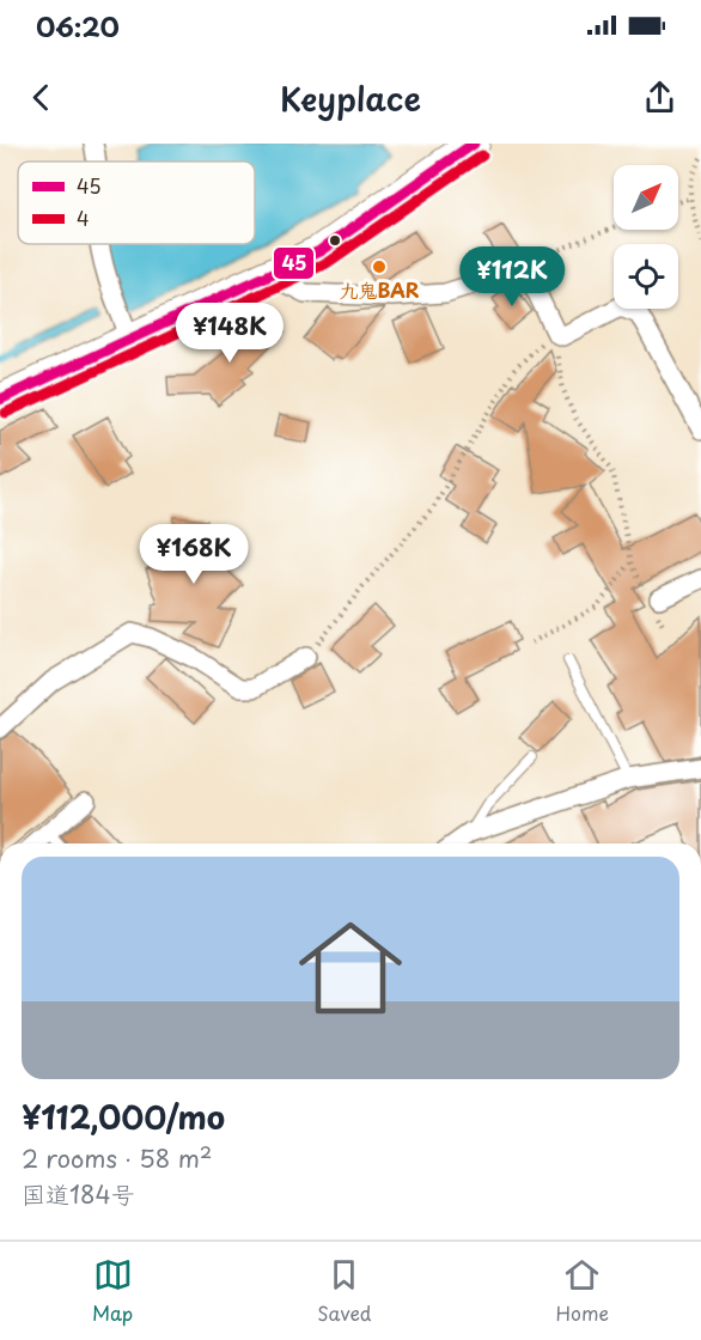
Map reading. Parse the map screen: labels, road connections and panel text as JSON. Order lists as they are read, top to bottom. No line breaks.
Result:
{"places":["九鬼BAR"],"lines":["transit line 45","transit line 4"],"legend":["45","4"],"north":"top right","page":{"status":"06:20","header":"Keyplace","price":["¥112K","¥148K","¥168K"],"list":[{"name":"¥112,000/mo","note":"2 rooms · 58 m² · 国道184号"}],"tabs":["Map","Saved","Home"]}}
